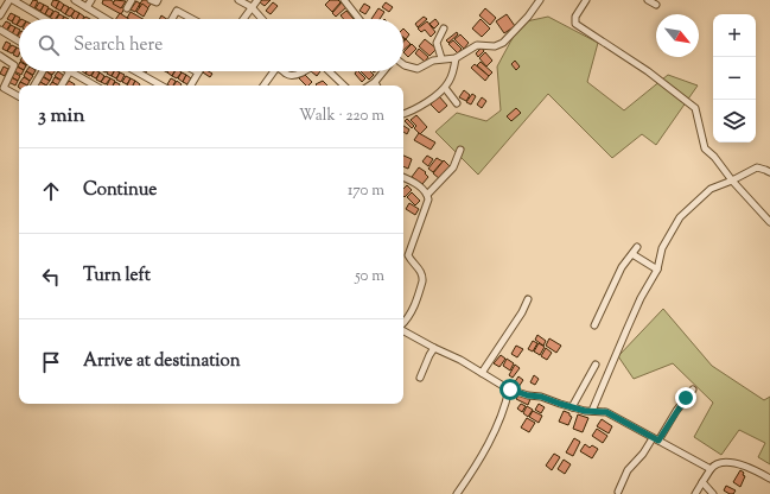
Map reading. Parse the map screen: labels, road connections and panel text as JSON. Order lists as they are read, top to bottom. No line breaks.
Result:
{"north":"bottom right","page":{"map_buttons":["+","−"],"search":"Search here","heading":["3 min","Walk · 220 m"],"list":[["Continue","170 m"],["Turn left","50 m"],"Arrive at destination"]}}
